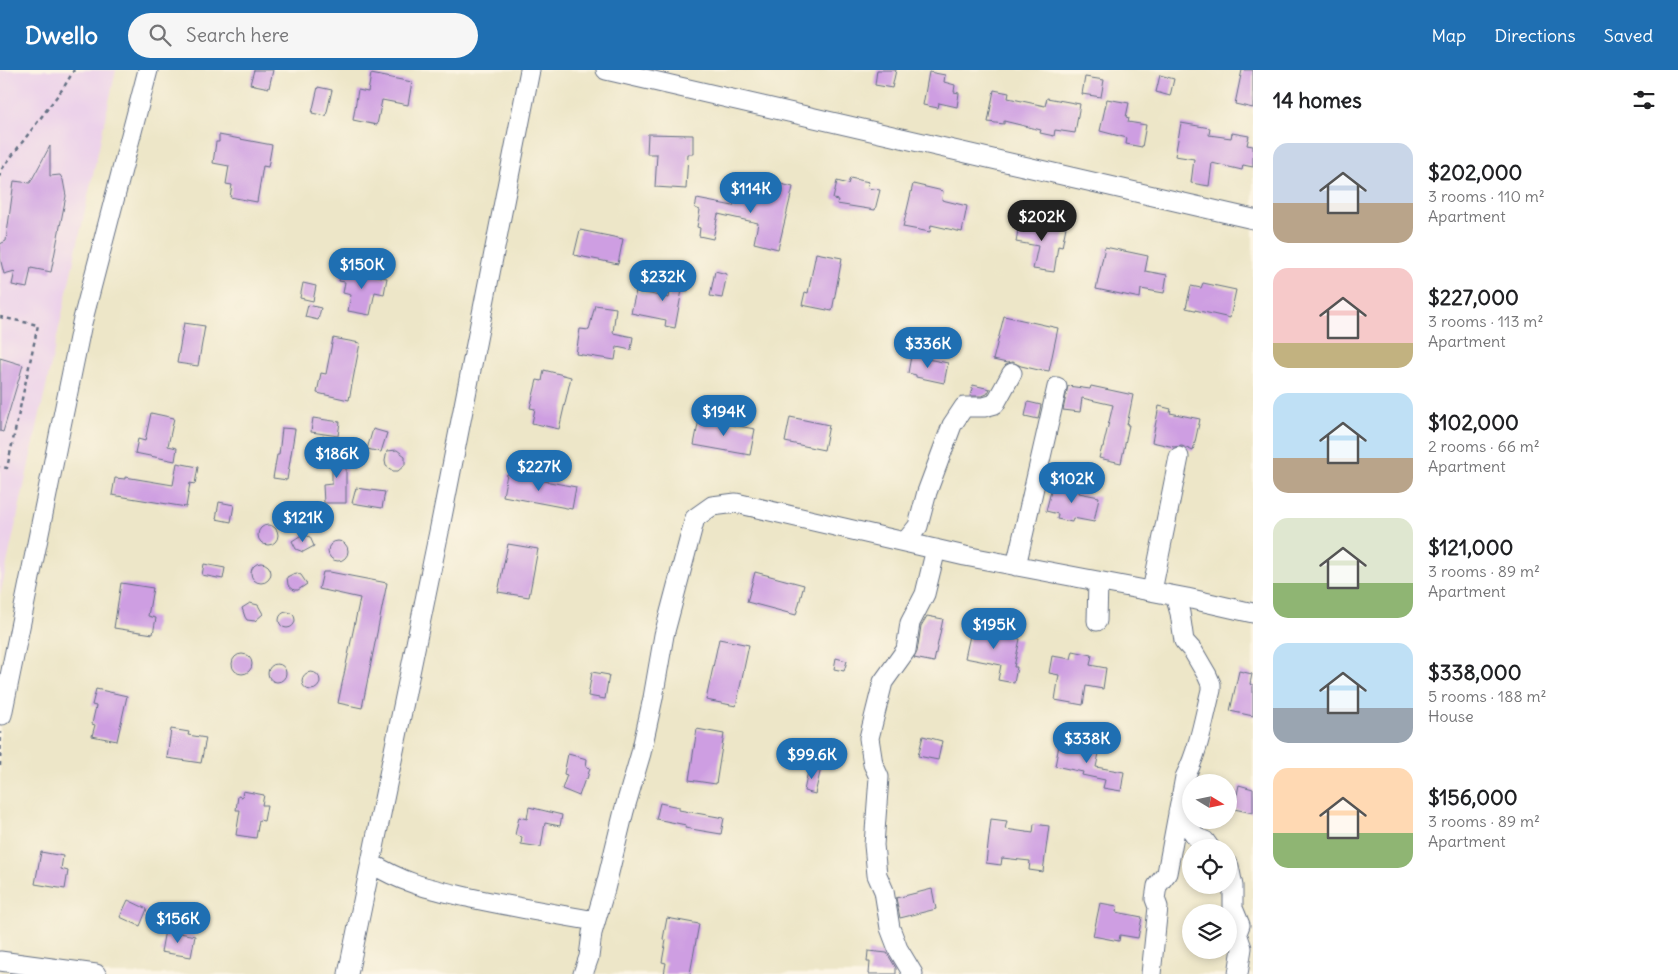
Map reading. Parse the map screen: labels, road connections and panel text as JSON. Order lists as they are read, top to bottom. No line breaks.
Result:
{"north":"right","page":{"header":"Dwello","search":"Search here","nav":["Map","Directions","Saved"],"heading":"14 homes","list":[{"name":"$202,000","note":"3 rooms · 110 m² · Apartment"},{"name":"$227,000","note":"3 rooms · 113 m² · Apartment"},{"name":"$102,000","note":"2 rooms · 66 m² · Apartment"},{"name":"$121,000","note":"3 rooms · 89 m² · Apartment"},{"name":"$338,000","note":"5 rooms · 188 m² · House"},{"name":"$156,000","note":"3 rooms · 89 m² · Apartment"}],"price":["$114K","$202K","$150K","$232K","$336K","$194K","$186K","$227K","$102K","$121K","$195K","$338K","$99.6K","$156K"]}}
